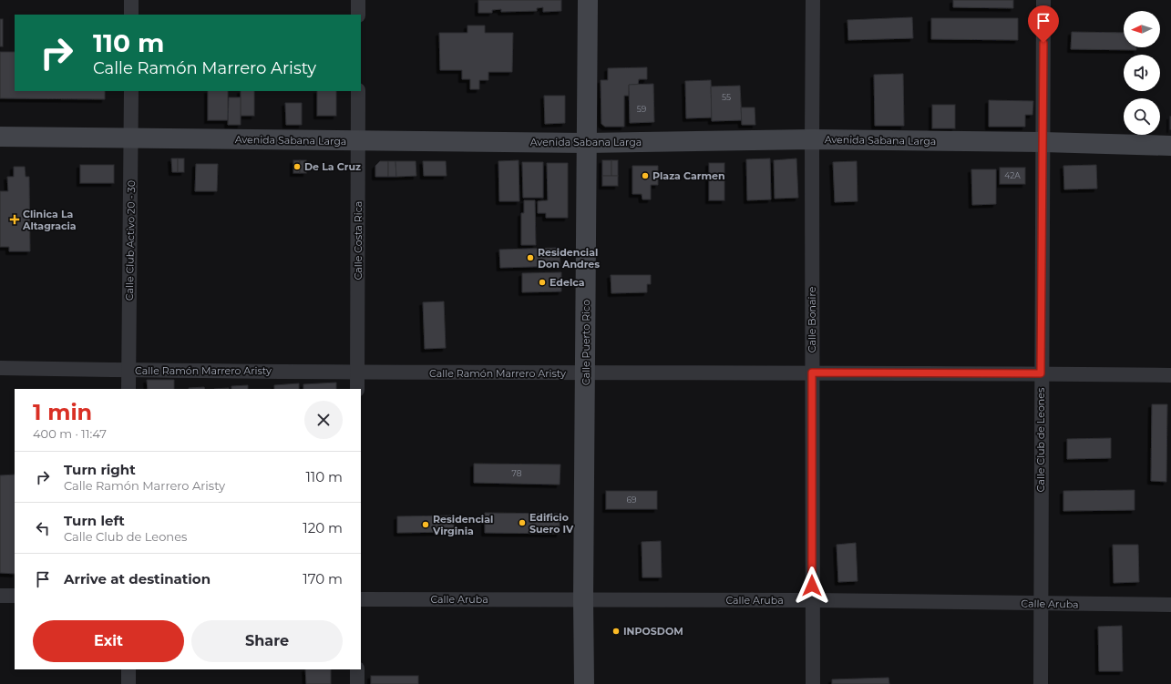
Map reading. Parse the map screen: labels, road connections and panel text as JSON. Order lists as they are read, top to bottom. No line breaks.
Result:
{"streets":{"main road":["Avenida Sabana Larga","Calle Puerto Rico"],"street":["Calle Club Activo 20 - 30","Calle Costa Rica","Calle Bonaire","Calle Ramón Marrero Aristy","Calle Club de Leones","Calle Aruba"]},"crossings":[["Avenida Sabana Larga","Calle Club Activo 20 - 30"],["Avenida Sabana Larga","Calle Costa Rica"],["Avenida Sabana Larga","Calle Bonaire"],["Avenida Sabana Larga","Calle Puerto Rico"],["Avenida Sabana Larga","Calle Club de Leones"],["Calle Club Activo 20 - 30","Calle Ramón Marrero Aristy"],["Calle Costa Rica","Calle Ramón Marrero Aristy"],["Calle Bonaire","Calle Ramón Marrero Aristy"],["Calle Bonaire","Calle Aruba"],["Calle Puerto Rico","Calle Ramón Marrero Aristy"],["Calle Puerto Rico","Calle Aruba"],["Calle Ramón Marrero Aristy","Calle Club de Leones"],["Calle Club de Leones","Calle Aruba"]],"places":{"other":["De La Cruz","Plaza Carmen","Residencial Don Andres","Edelca","Edificio Suero IV","Residencial Virginia","INPOSDOM"],"health":["Clinica La Altagracia"]},"house_numbers":["55","59","42A","78","69"],"north":"left","page":{"turn":["110 m","Calle Ramón Marrero Aristy"],"heading":["1 min","400 m · 11:47"],"list":[{"name":"Turn right","note":"Calle Ramón Marrero Aristy","value":"110 m"},{"name":"Turn left","note":"Calle Club de Leones","value":"120 m"},{"name":"Arrive at destination","value":"170 m"}],"buttons":["Exit","Share"]}}
